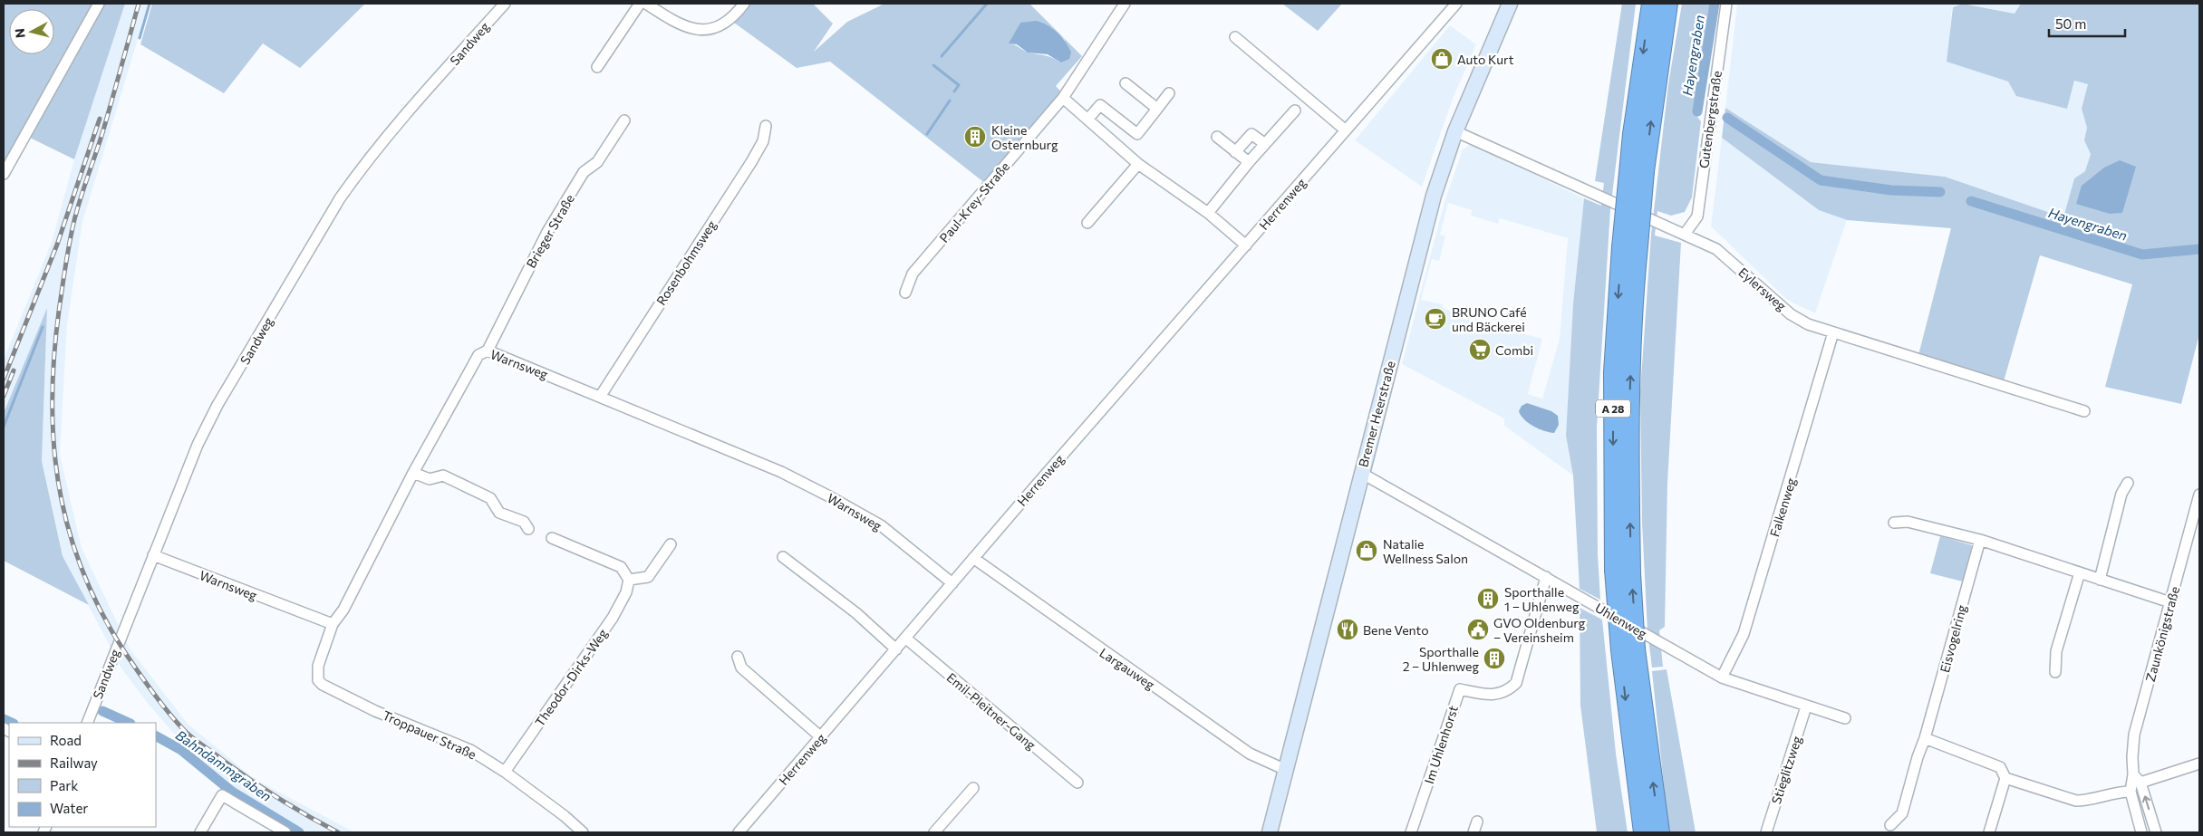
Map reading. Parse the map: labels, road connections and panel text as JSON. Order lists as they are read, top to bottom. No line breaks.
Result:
{"streets":{"highway":["A 28"],"street":["Sandweg","Gutenbergstraße","Paul-Krey-Straße","Herrenweg","Brieger Straße","Rosenbohmsweg","Eylersweg","Warnsweg","Bremer Heerstraße","Falkenweg","Uhlenweg","Zaunkönigstraße","Eisvogelring","Largauweg","Theodor-Dirks-Weg","Emil-Pleitner-Gang","Troppauer Straße","Im Uhlenhorst","Stieglitzweg"]},"crossings":[["Sandweg","Warnsweg"],["Gutenbergstraße","Eylersweg"],["Herrenweg","Warnsweg"],["Herrenweg","Largauweg"],["Herrenweg","Emil-Pleitner-Gang"],["Brieger Straße","Warnsweg"],["Rosenbohmsweg","Warnsweg"],["Eylersweg","Bremer Heerstraße"],["Eylersweg","Falkenweg"],["Warnsweg","Troppauer Straße"],["Bremer Heerstraße","Uhlenweg"],["Bremer Heerstraße","Largauweg"],["Falkenweg","Uhlenweg"],["Uhlenweg","Im Uhlenhorst"],["Uhlenweg","Stieglitzweg"],["Theodor-Dirks-Weg","Troppauer Straße"]],"water":["Hayengraben","Bahndammgraben"],"places":{"shop":["Auto Kurt","Natalie Wellness Salon"],"building":["Kleine Osternburg","Sporthalle 1 – Uhlenweg","Sporthalle 2 – Uhlenweg"],"cafe":["BRUNO Café und Bäckerei"],"supermarket":["Combi"],"restaurant":["Bene Vento"],"public building":["GVO Oldenburg – Vereinsheim"]},"legend":["Road","Railway","Park","Water"],"scale_bar":"50 m","north":"left"}
